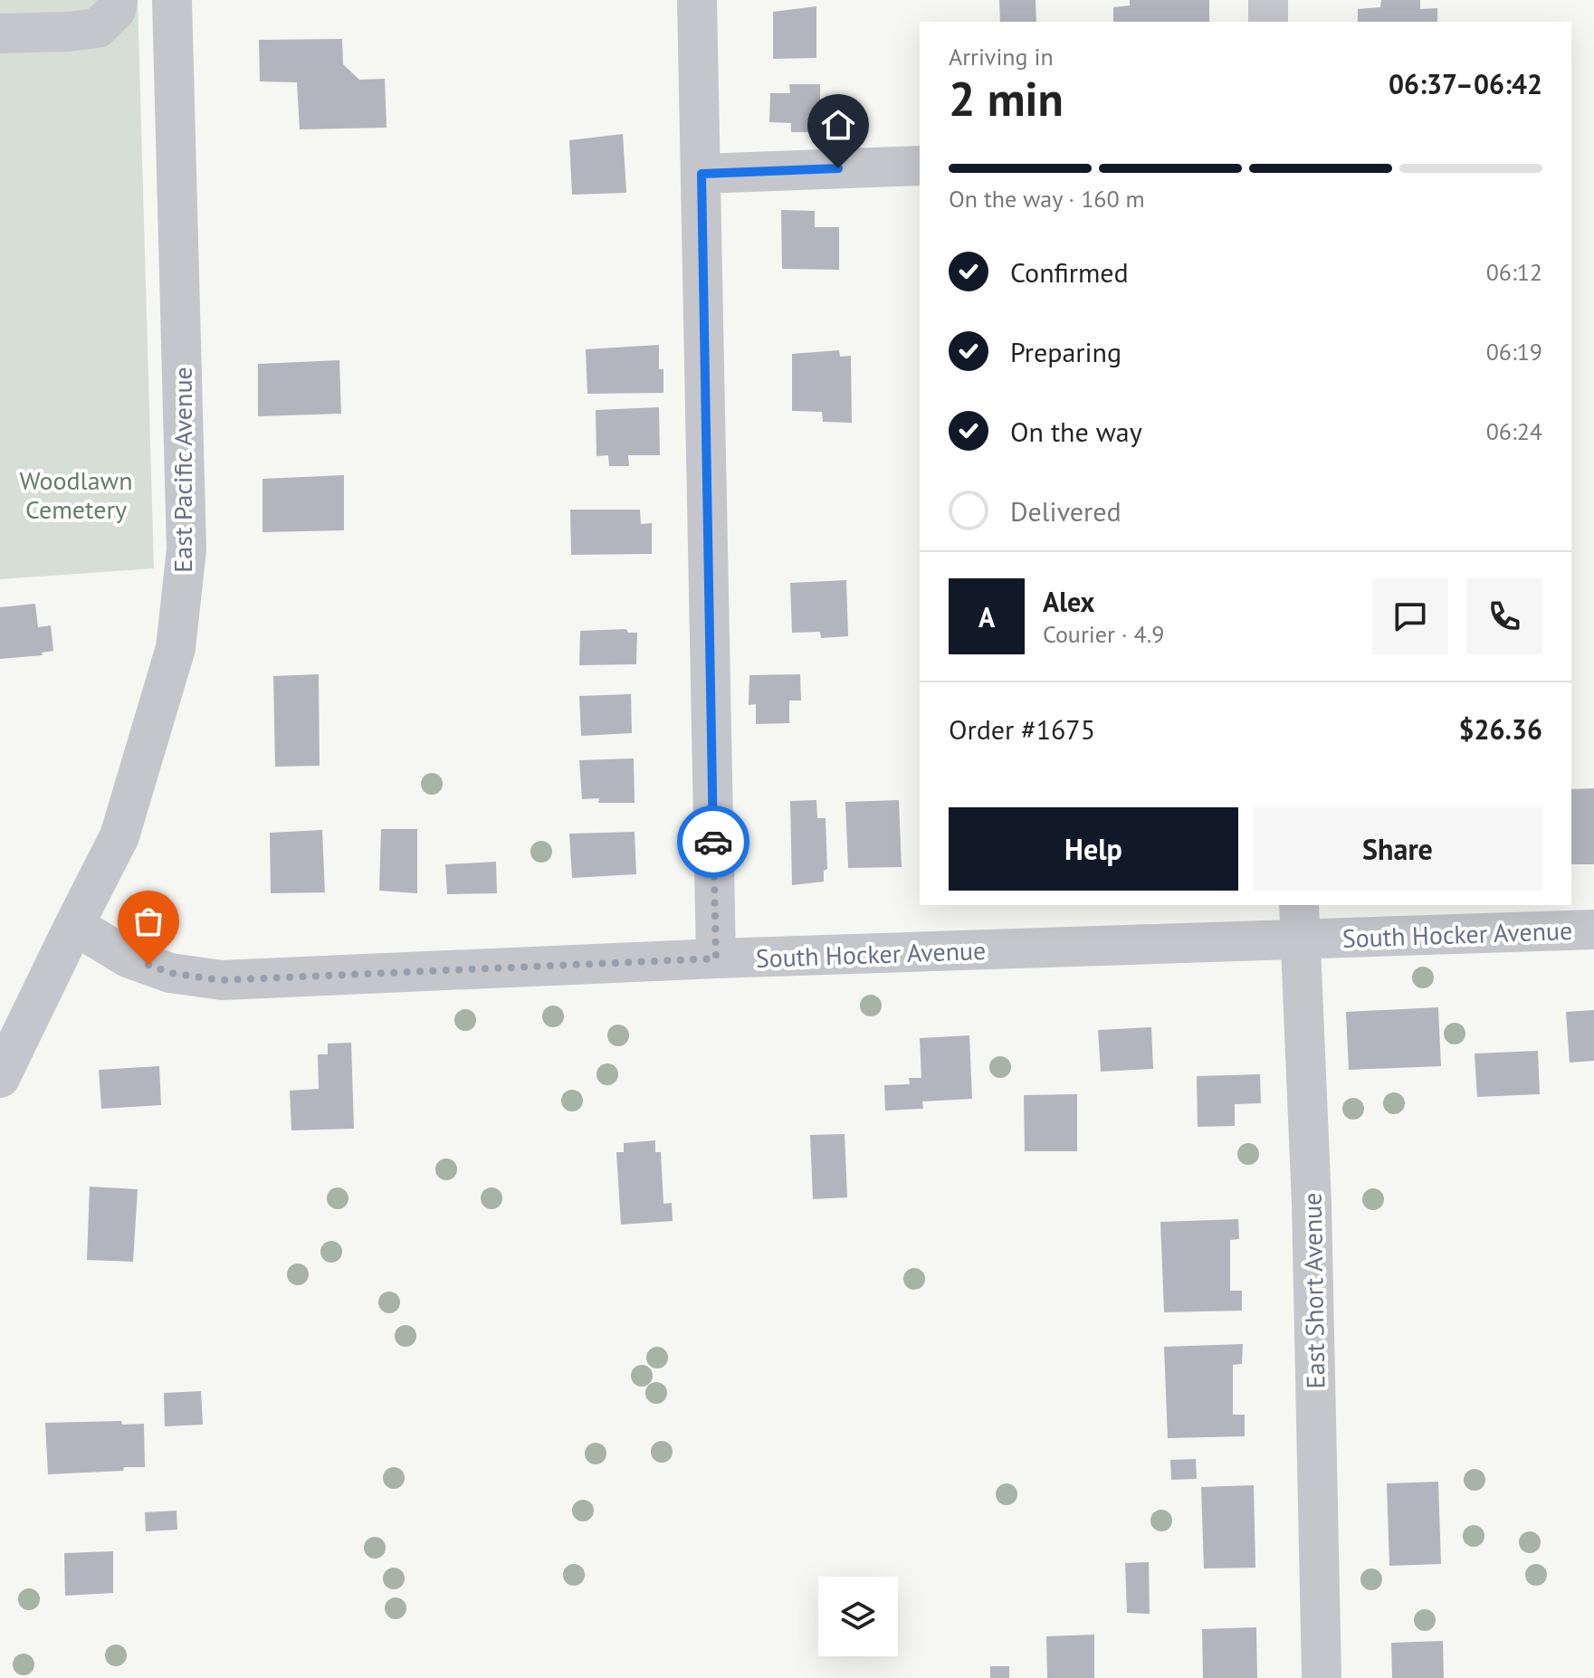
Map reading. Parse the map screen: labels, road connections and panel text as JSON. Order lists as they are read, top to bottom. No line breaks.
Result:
{"streets":{"street":["East Pacific Avenue","South Hocker Avenue","East Short Avenue"]},"crossings":[["East Pacific Avenue","South Hocker Avenue"],["South Hocker Avenue","East Short Avenue"]],"parks":["Woodlawn Cemetery"],"page":{"heading":["2 min","Arriving in","06:37–06:42"],"panel":["Alex","Courier · 4.9","Order #1675","$26.36"],"bar":"On the way · 160 m","list":[["Confirmed","06:12"],["Preparing","06:19"],["On the way","06:24"],"Delivered"],"round":"A","buttons":["Help","Share"]}}
